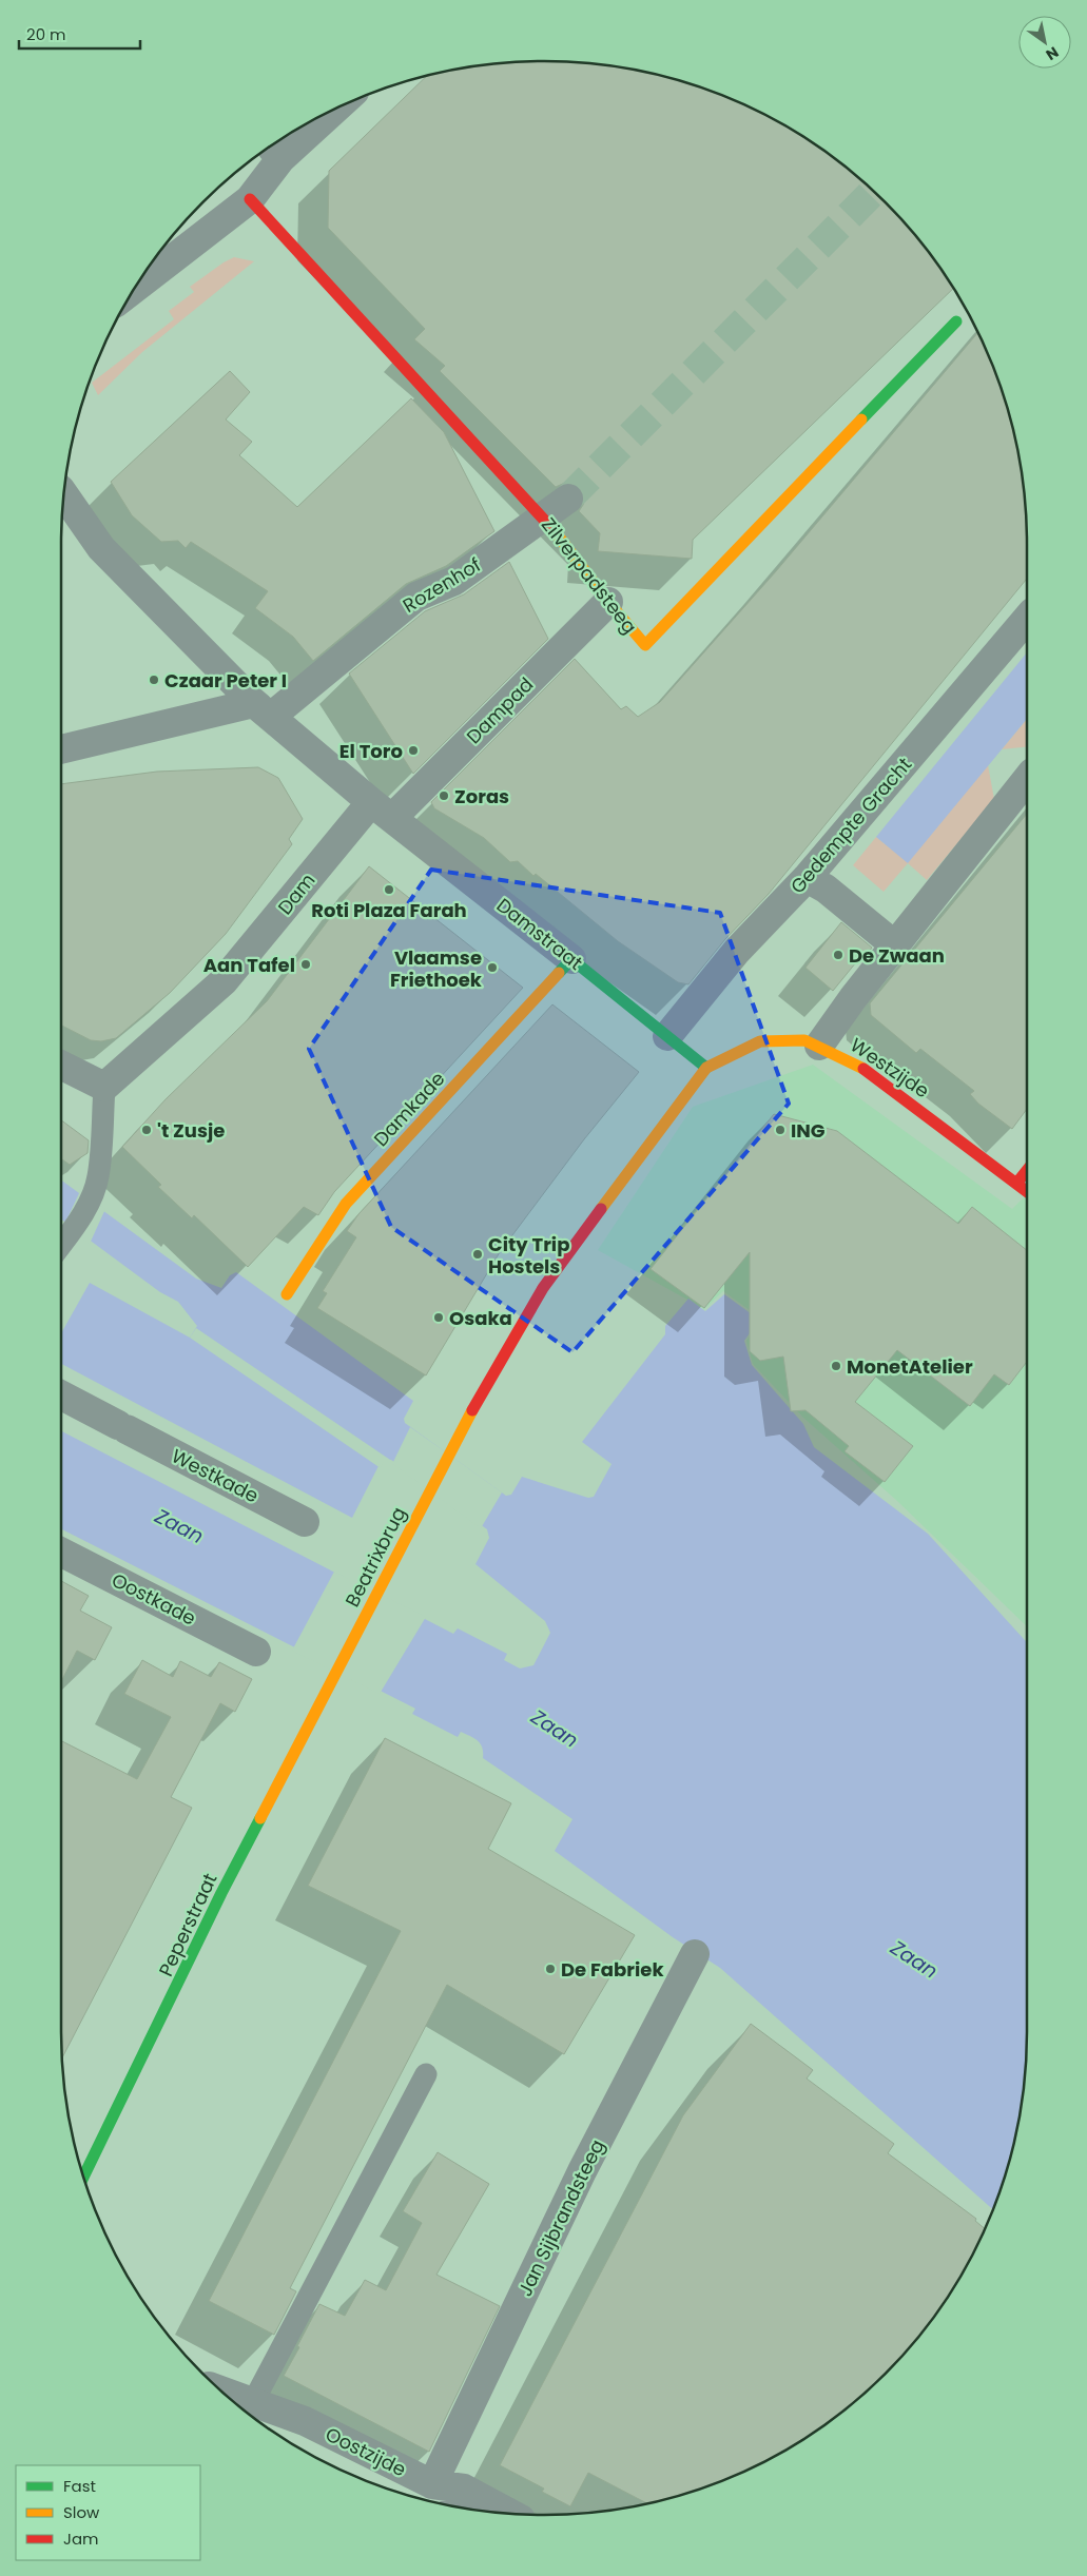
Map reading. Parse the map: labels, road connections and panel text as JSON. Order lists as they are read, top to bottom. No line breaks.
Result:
{"streets":{"street":["Zilverpadsteeg","Rozenhof","Dampad","Gedempte Gracht","Dam","Damstraat","Westzijde","Damkade","Westkade","Beatrixbrug","Oostkade","Peperstraat","Jan Sijbrandsteeg","Oostzijde"]},"crossings":[["Zilverpadsteeg","Rozenhof"],["Zilverpadsteeg","Dampad"],["Dampad","Dam"],["Dampad","Damstraat"],["Gedempte Gracht","Damstraat"],["Dam","Damstraat"],["Damstraat","Westzijde"],["Damstraat","Damkade"],["Damstraat","Beatrixbrug"],["Westzijde","Beatrixbrug"],["Beatrixbrug","Peperstraat"],["Jan Sijbrandsteeg","Oostzijde"]],"water":["Zaan"],"places":["Czaar Peter I","El Toro","Zoras","Roti Plaza Farah","De Zwaan","Aan Tafel","Vlaamse Friethoek","'t Zusje","ING","City Trip Hostels","Osaka","MonetAtelier","De Fabriek"],"legend":["Fast","Slow","Jam"],"scale_bar":"20 m","north":"bottom right"}
